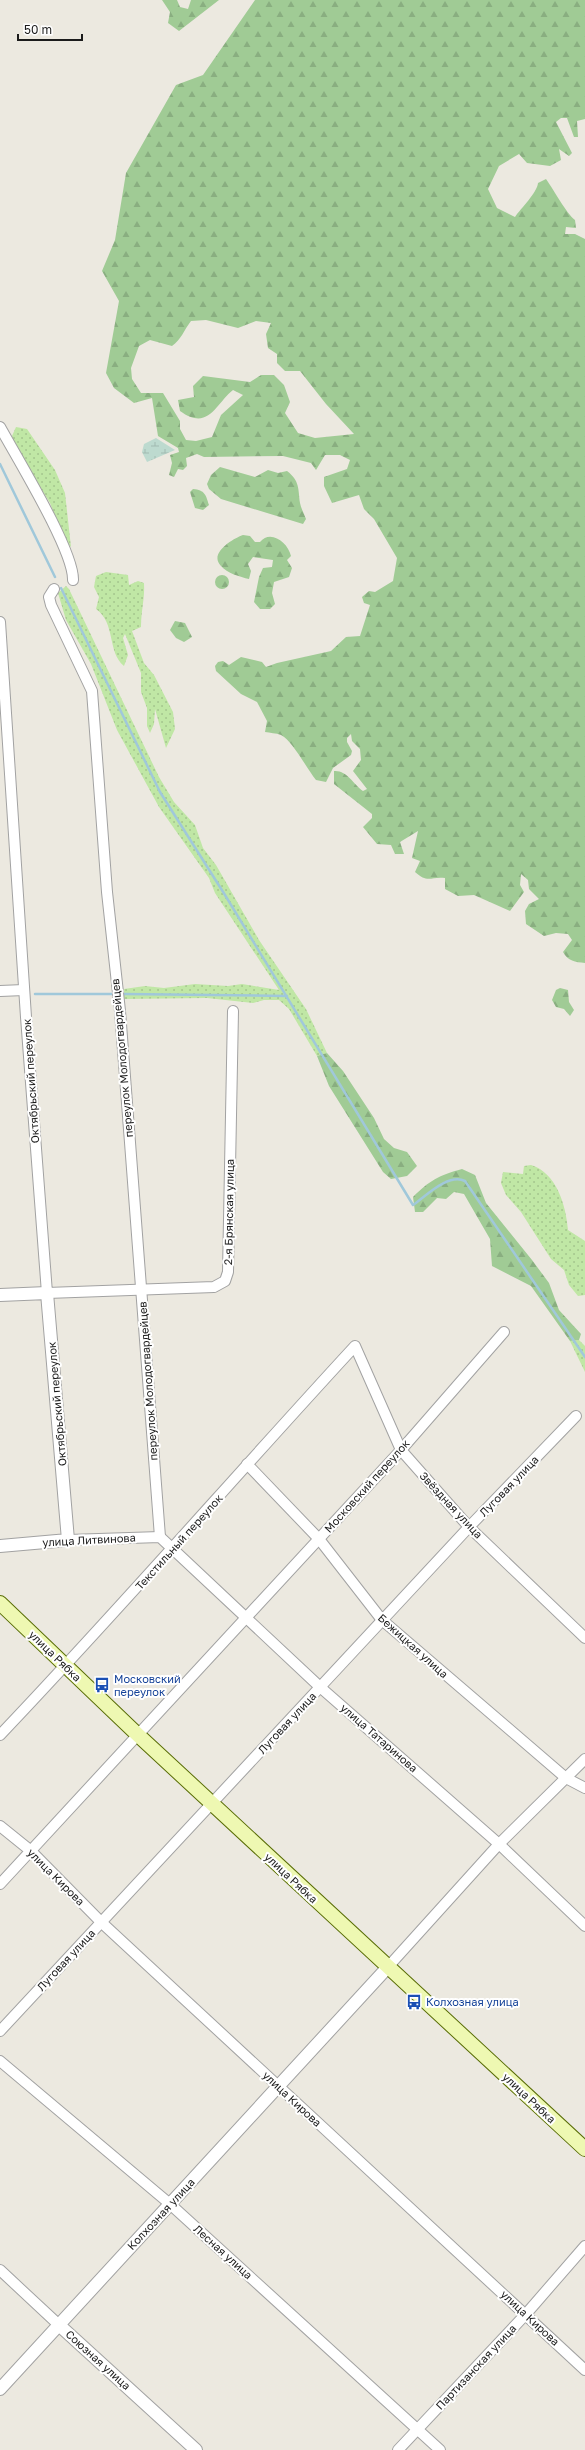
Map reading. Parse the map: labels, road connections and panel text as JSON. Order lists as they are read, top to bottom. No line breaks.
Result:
{"streets":{"main road":["улица Рябка"],"street":["переулок Молодогвардейцев","Октябрьский переулок","2-я Брянская улица","Московский переулок","Луговая улица","Звёздная улица","улица Литвинова","Текстильный переулок","Бежицкая улица","улица Татаринова","улица Кирова","Колхозная улица","Лесная улица","Союзная улица","Партизанская улица"]},"crossings":[["переулок Молодогвардейцев","2-я Брянская улица"],["переулок Молодогвардейцев","улица Литвинова"],["Октябрьский переулок","2-я Брянская улица"],["Октябрьский переулок","улица Литвинова"],["Московский переулок","Звёздная улица"],["Московский переулок","Бежицкая улица"],["Московский переулок","улица Рябка"],["Московский переулок","улица Татаринова"],["Московский переулок","улица Кирова"],["Луговая улица","Звёздная улица"],["Луговая улица","Бежицкая улица"],["Луговая улица","улица Рябка"],["Луговая улица","улица Татаринова"],["Луговая улица","улица Кирова"],["Звёздная улица","Текстильный переулок"],["Текстильный переулок","Бежицкая улица"],["Текстильный переулок","улица Рябка"],["Текстильный переулок","улица Татаринова"],["Бежицкая улица","Колхозная улица"],["улица Рябка","Колхозная улица"],["улица Татаринова","Колхозная улица"],["улица Кирова","Колхозная улица"],["улица Кирова","Партизанская улица"],["Колхозная улица","Лесная улица"],["Колхозная улица","Союзная улица"],["Лесная улица","Партизанская улица"]],"places":{"bus stop":["Московский переулок","Колхозная улица"]},"scale_bar":"50 m"}
